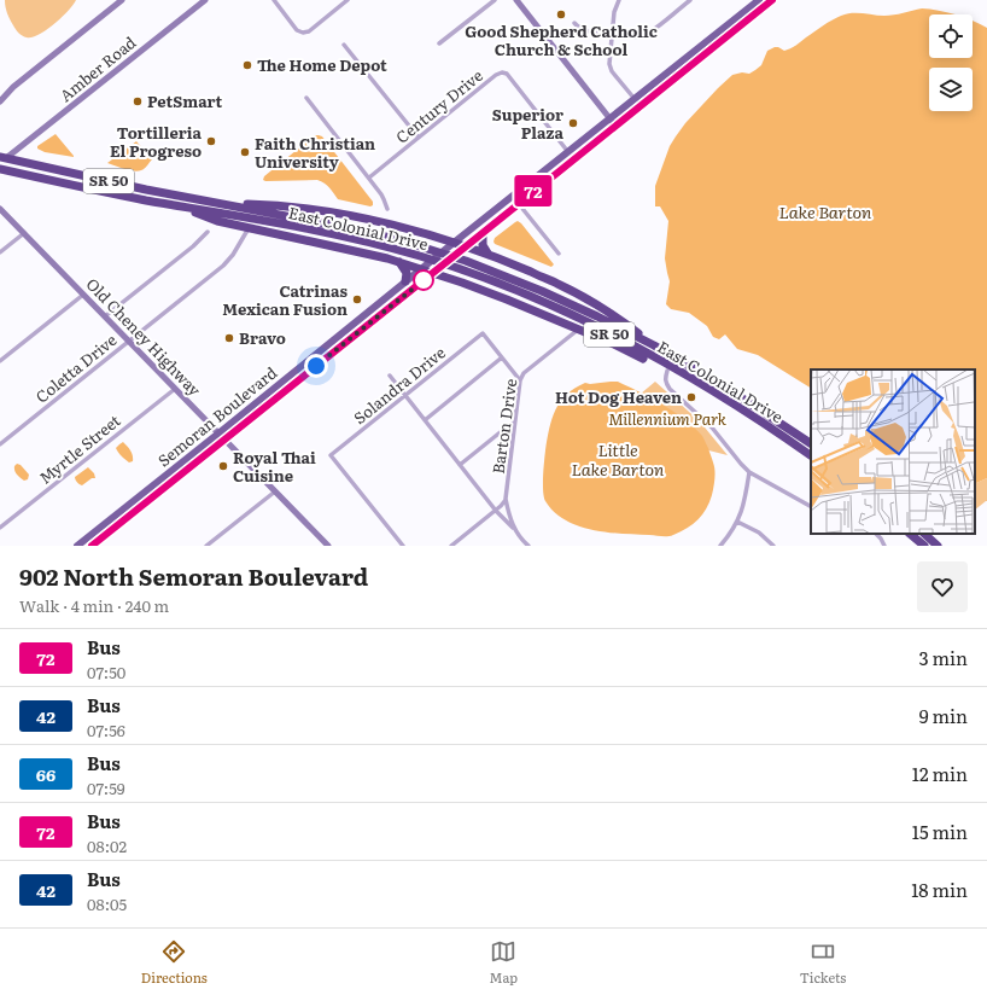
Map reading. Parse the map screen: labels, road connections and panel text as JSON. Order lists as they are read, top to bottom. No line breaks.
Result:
{"streets":{"highway":["SR 50","East Colonial Drive"],"main road":["Semoran Boulevard"],"street":["Amber Road","Century Drive","Old Cheney Highway","Coletta Drive","Solandra Drive","Barton Drive","Myrtle Street"]},"crossings":[["Amber Road","East Colonial Drive"],["Century Drive","Semoran Boulevard"],["Old Cheney Highway","Coletta Drive"],["Old Cheney Highway","Semoran Boulevard"],["Old Cheney Highway","Myrtle Street"]],"water":["Lake Barton","Little Lake Barton"],"parks":["Millennium Park"],"places":["Good Shepherd Catholic Church & School","The Home Depot","PetSmart","Superior Plaza","Tortilleria El Progreso","Faith Christian University","Catrinas Mexican Fusion","Bravo","Hot Dog Heaven","Royal Thai Cuisine"],"lines":["bus line 72"],"page":{"on_map":"72","heading":["902 North Semoran Boulevard","Walk · 4 min · 240 m"],"list":[{"mark":"72","name":"Bus","note":"07:50","value":"3 min"},{"mark":"42","name":"Bus","note":"07:56","value":"9 min"},{"mark":"66","name":"Bus","note":"07:59","value":"12 min"},{"mark":"72","name":"Bus","note":"08:02","value":"15 min"},{"mark":"42","name":"Bus","note":"08:05","value":"18 min"}],"tabs":["Directions","Map","Tickets"]}}
